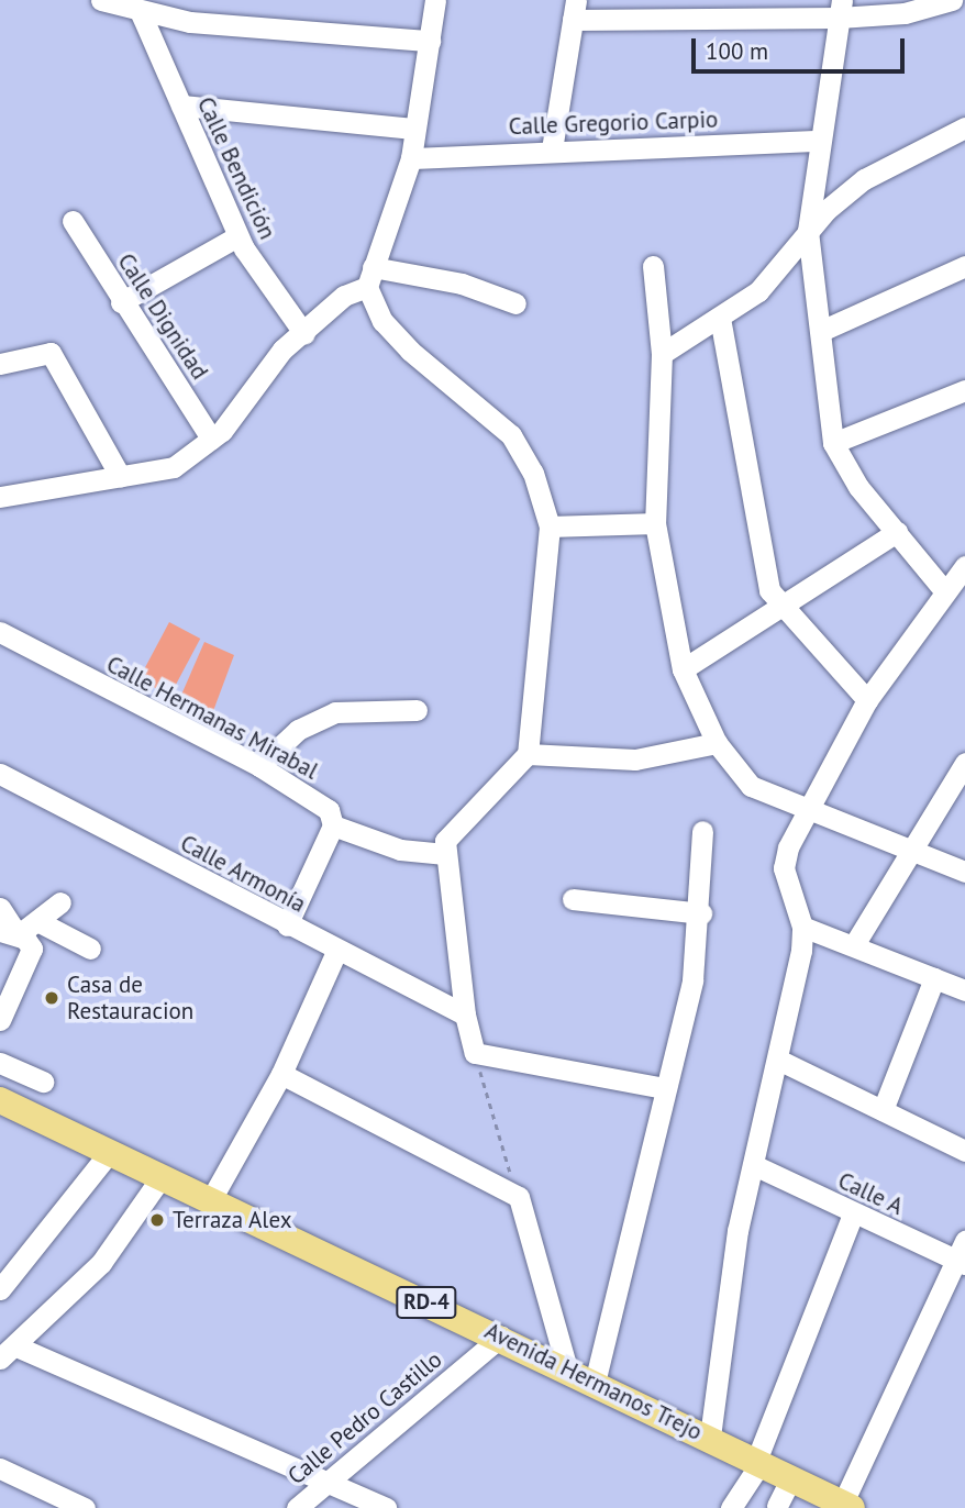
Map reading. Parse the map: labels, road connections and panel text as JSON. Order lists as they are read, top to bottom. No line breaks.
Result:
{"streets":{"main road":["RD-4","Avenida Hermanos Trejo"],"street":["Calle Gregorio Carpio","Calle Bendición","Calle Dignidad","Calle Hermanas Mirabal","Calle Armonía","Calle A","Calle Pedro Castillo"]},"crossings":[["Avenida Hermanos Trejo","Calle Pedro Castillo"]],"places":["Casa de Restauracion","Terraza Alex"],"scale_bar":"100 m"}
